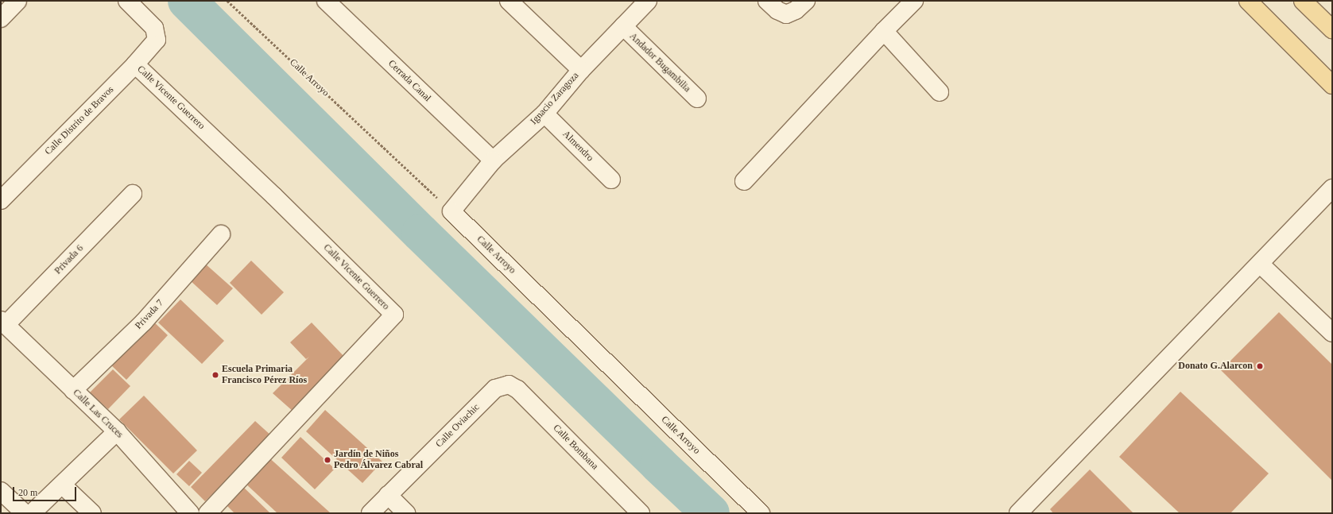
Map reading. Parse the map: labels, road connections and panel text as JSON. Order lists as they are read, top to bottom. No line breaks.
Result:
{"streets":{"street":["Andador Bugambilia","Calle Arroyo","Cerrada Canal","Calle Vicente Guerrero","Ignacio Zaragoza","Calle Distrito de Bravos","Almendro","Privada 6","Privada 7","Calle Las Cruces","Calle Oviachic","Calle Bombana"]},"crossings":[["Andador Bugambilia","Ignacio Zaragoza"],["Calle Arroyo","Ignacio Zaragoza"],["Cerrada Canal","Ignacio Zaragoza"],["Calle Vicente Guerrero","Calle Distrito de Bravos"],["Ignacio Zaragoza","Almendro"],["Privada 6","Calle Las Cruces"],["Privada 7","Calle Las Cruces"],["Calle Oviachic","Calle Bombana"]],"places":["Donato G.Alarcon","Escuela Primaria Francisco Pérez Ríos","Jardín de Niños Pedro Álvarez Cabral"],"scale_bar":"20 m"}
